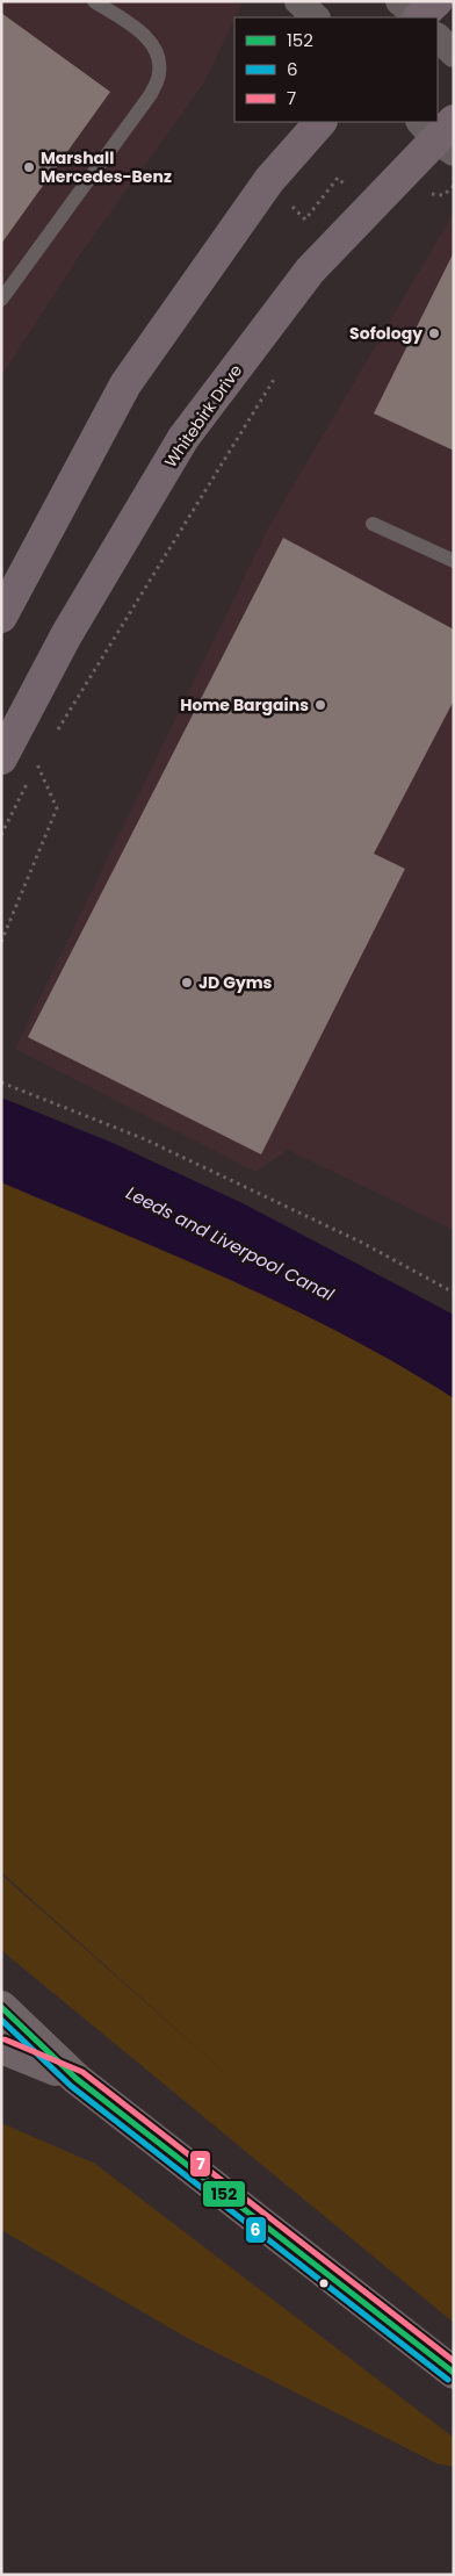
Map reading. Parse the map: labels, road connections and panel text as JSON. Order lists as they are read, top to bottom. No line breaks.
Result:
{"streets":{"highway":["Whitebirk Drive"]},"water":["Leeds and Liverpool Canal"],"places":["Marshall Mercedes-Benz","Sofology","Home Bargains","JD Gyms"],"lines":["transit line 152","transit line 6","transit line 7"],"legend":["152","6","7"]}
